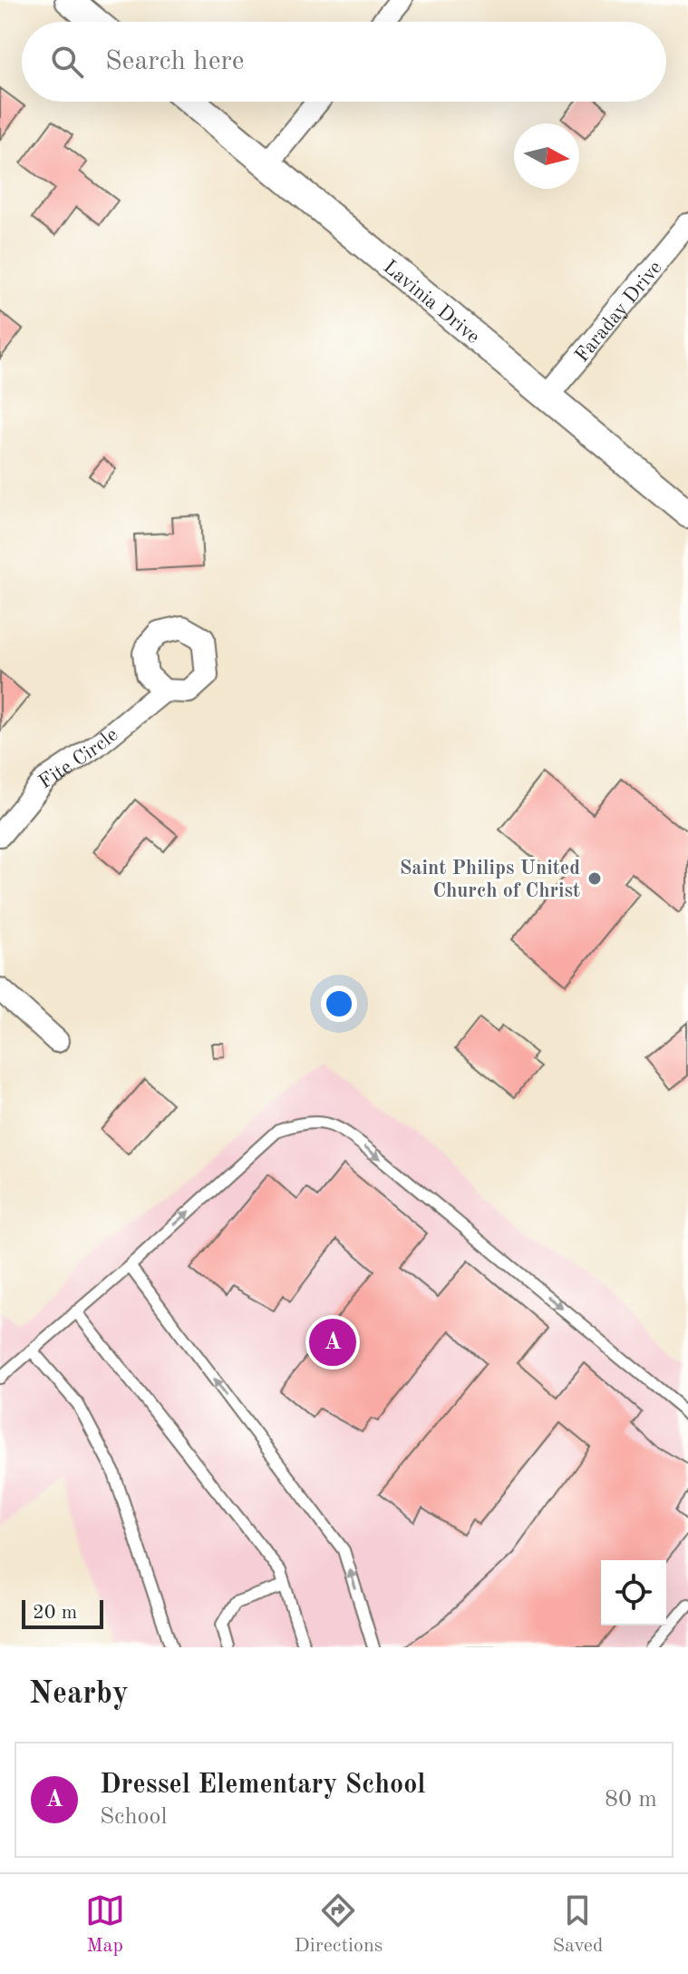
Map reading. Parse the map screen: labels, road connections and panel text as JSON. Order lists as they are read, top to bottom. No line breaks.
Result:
{"streets":{"street":["Lavinia Drive","Faraday Drive","Fite Circle"]},"crossings":[["Lavinia Drive","Faraday Drive"]],"places":["Saint Philips United Church of Christ"],"scale_bar":"20 m","north":"right","page":{"search":"Search here","pins":"A","scale":"20 m","heading":"Nearby","list":[{"mark":"A","name":"Dressel Elementary School","note":"School","value":"80 m"}],"nav":["Map","Directions","Saved"]}}
